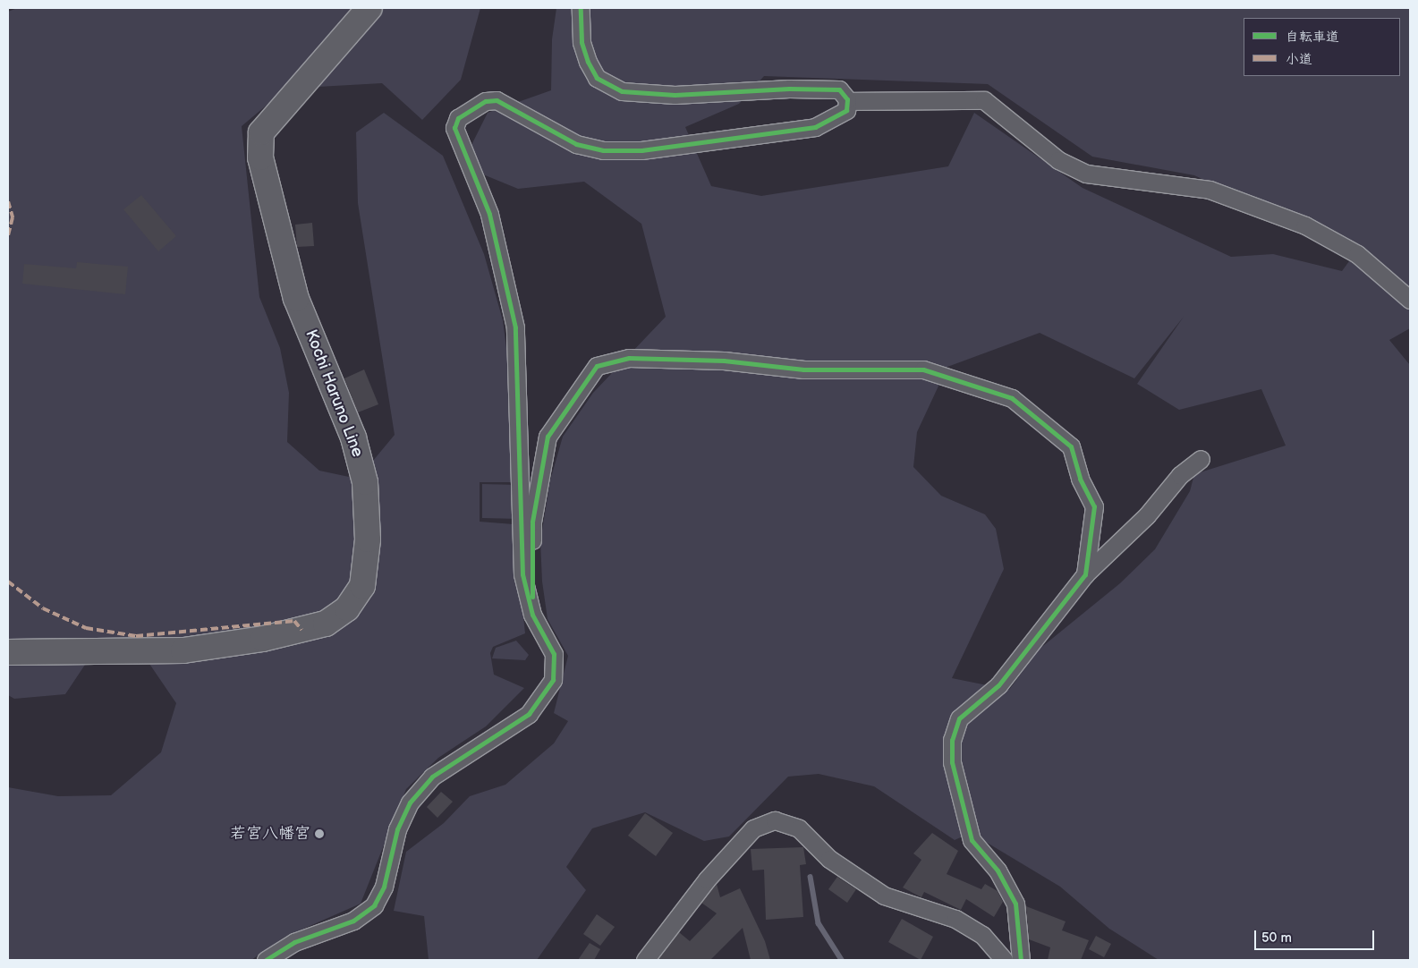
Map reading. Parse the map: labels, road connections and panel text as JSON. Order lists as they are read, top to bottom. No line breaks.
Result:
{"streets":{"main road":["Kochi Haruno Line"]},"places":["若宮八幡宮"],"legend":["自転車道","小道"],"scale_bar":"50 m"}
